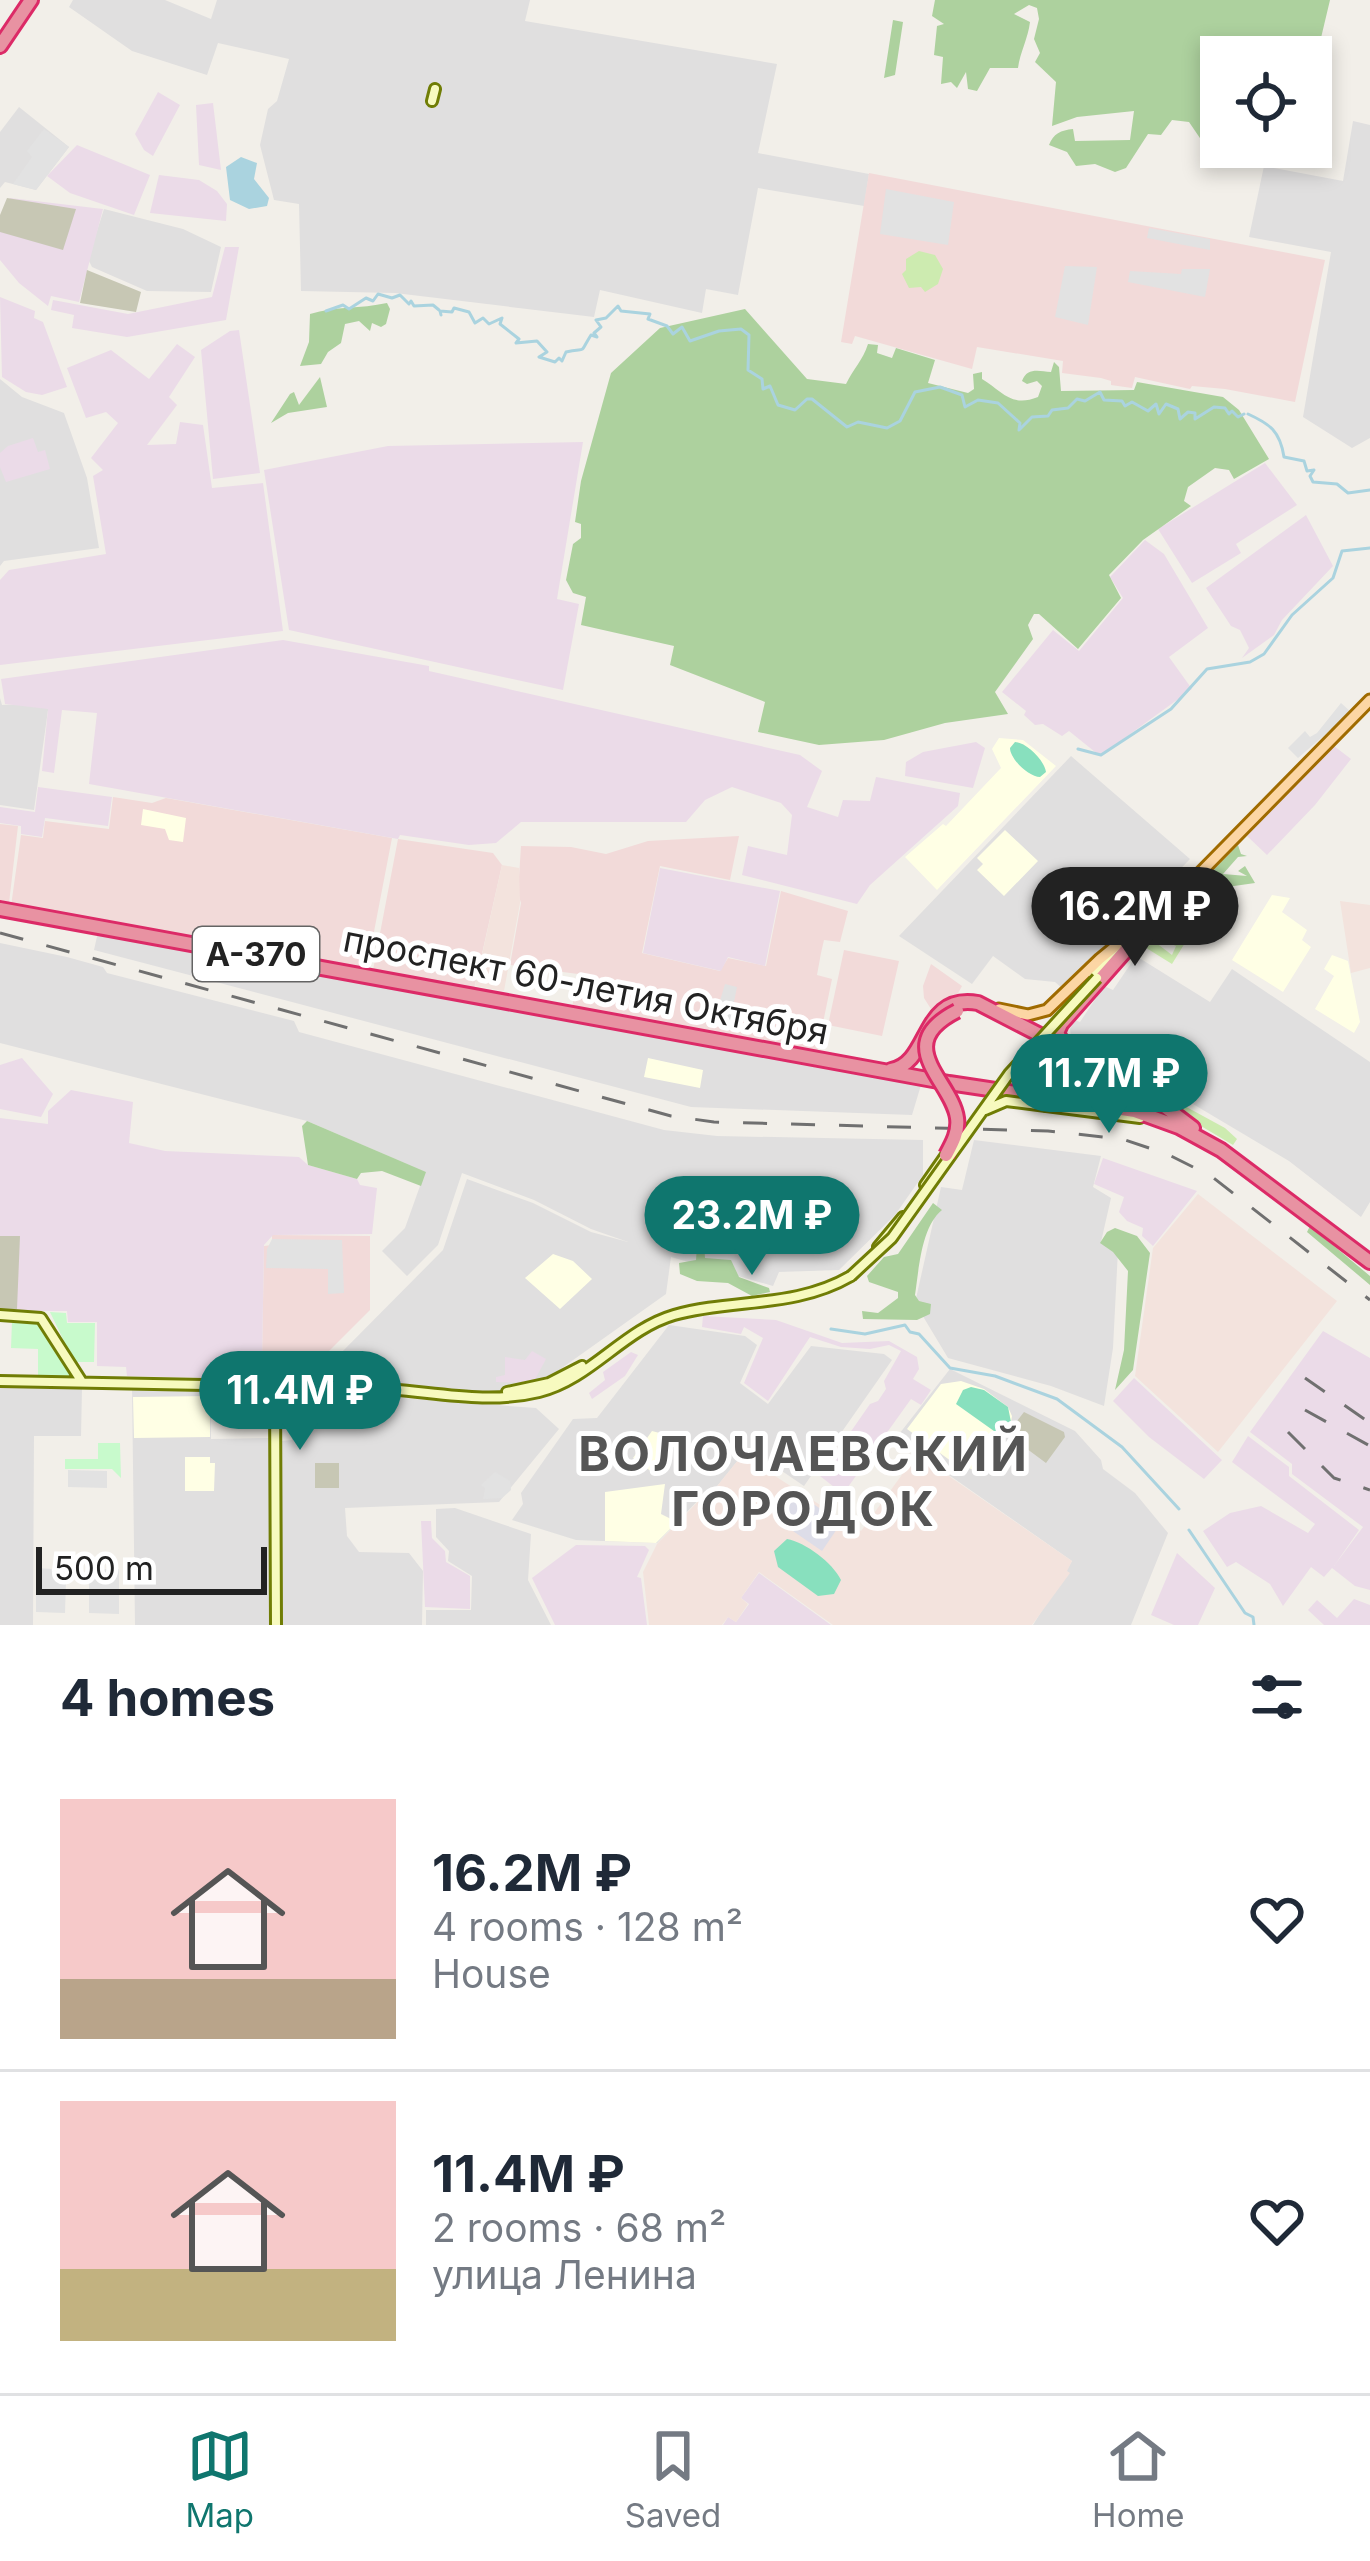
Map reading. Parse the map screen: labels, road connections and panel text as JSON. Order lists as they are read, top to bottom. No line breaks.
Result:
{"streets":{"highway":["А-370","проспект 60-летия Октября"]},"districts":["ВОЛОЧАЕВСКИЙ ГОРОДОК"],"scale_bar":"500 m","page":{"price":["16.2M ₽","11.7M ₽","23.2M ₽","11.4M ₽"],"scale":"500 m","heading":"4 homes","list":[{"name":"16.2M ₽","note":"4 rooms · 128 m² · House"},{"name":"11.4M ₽","note":"2 rooms · 68 m² · улица Ленина"}],"tabs":["Map","Saved","Home"]}}
